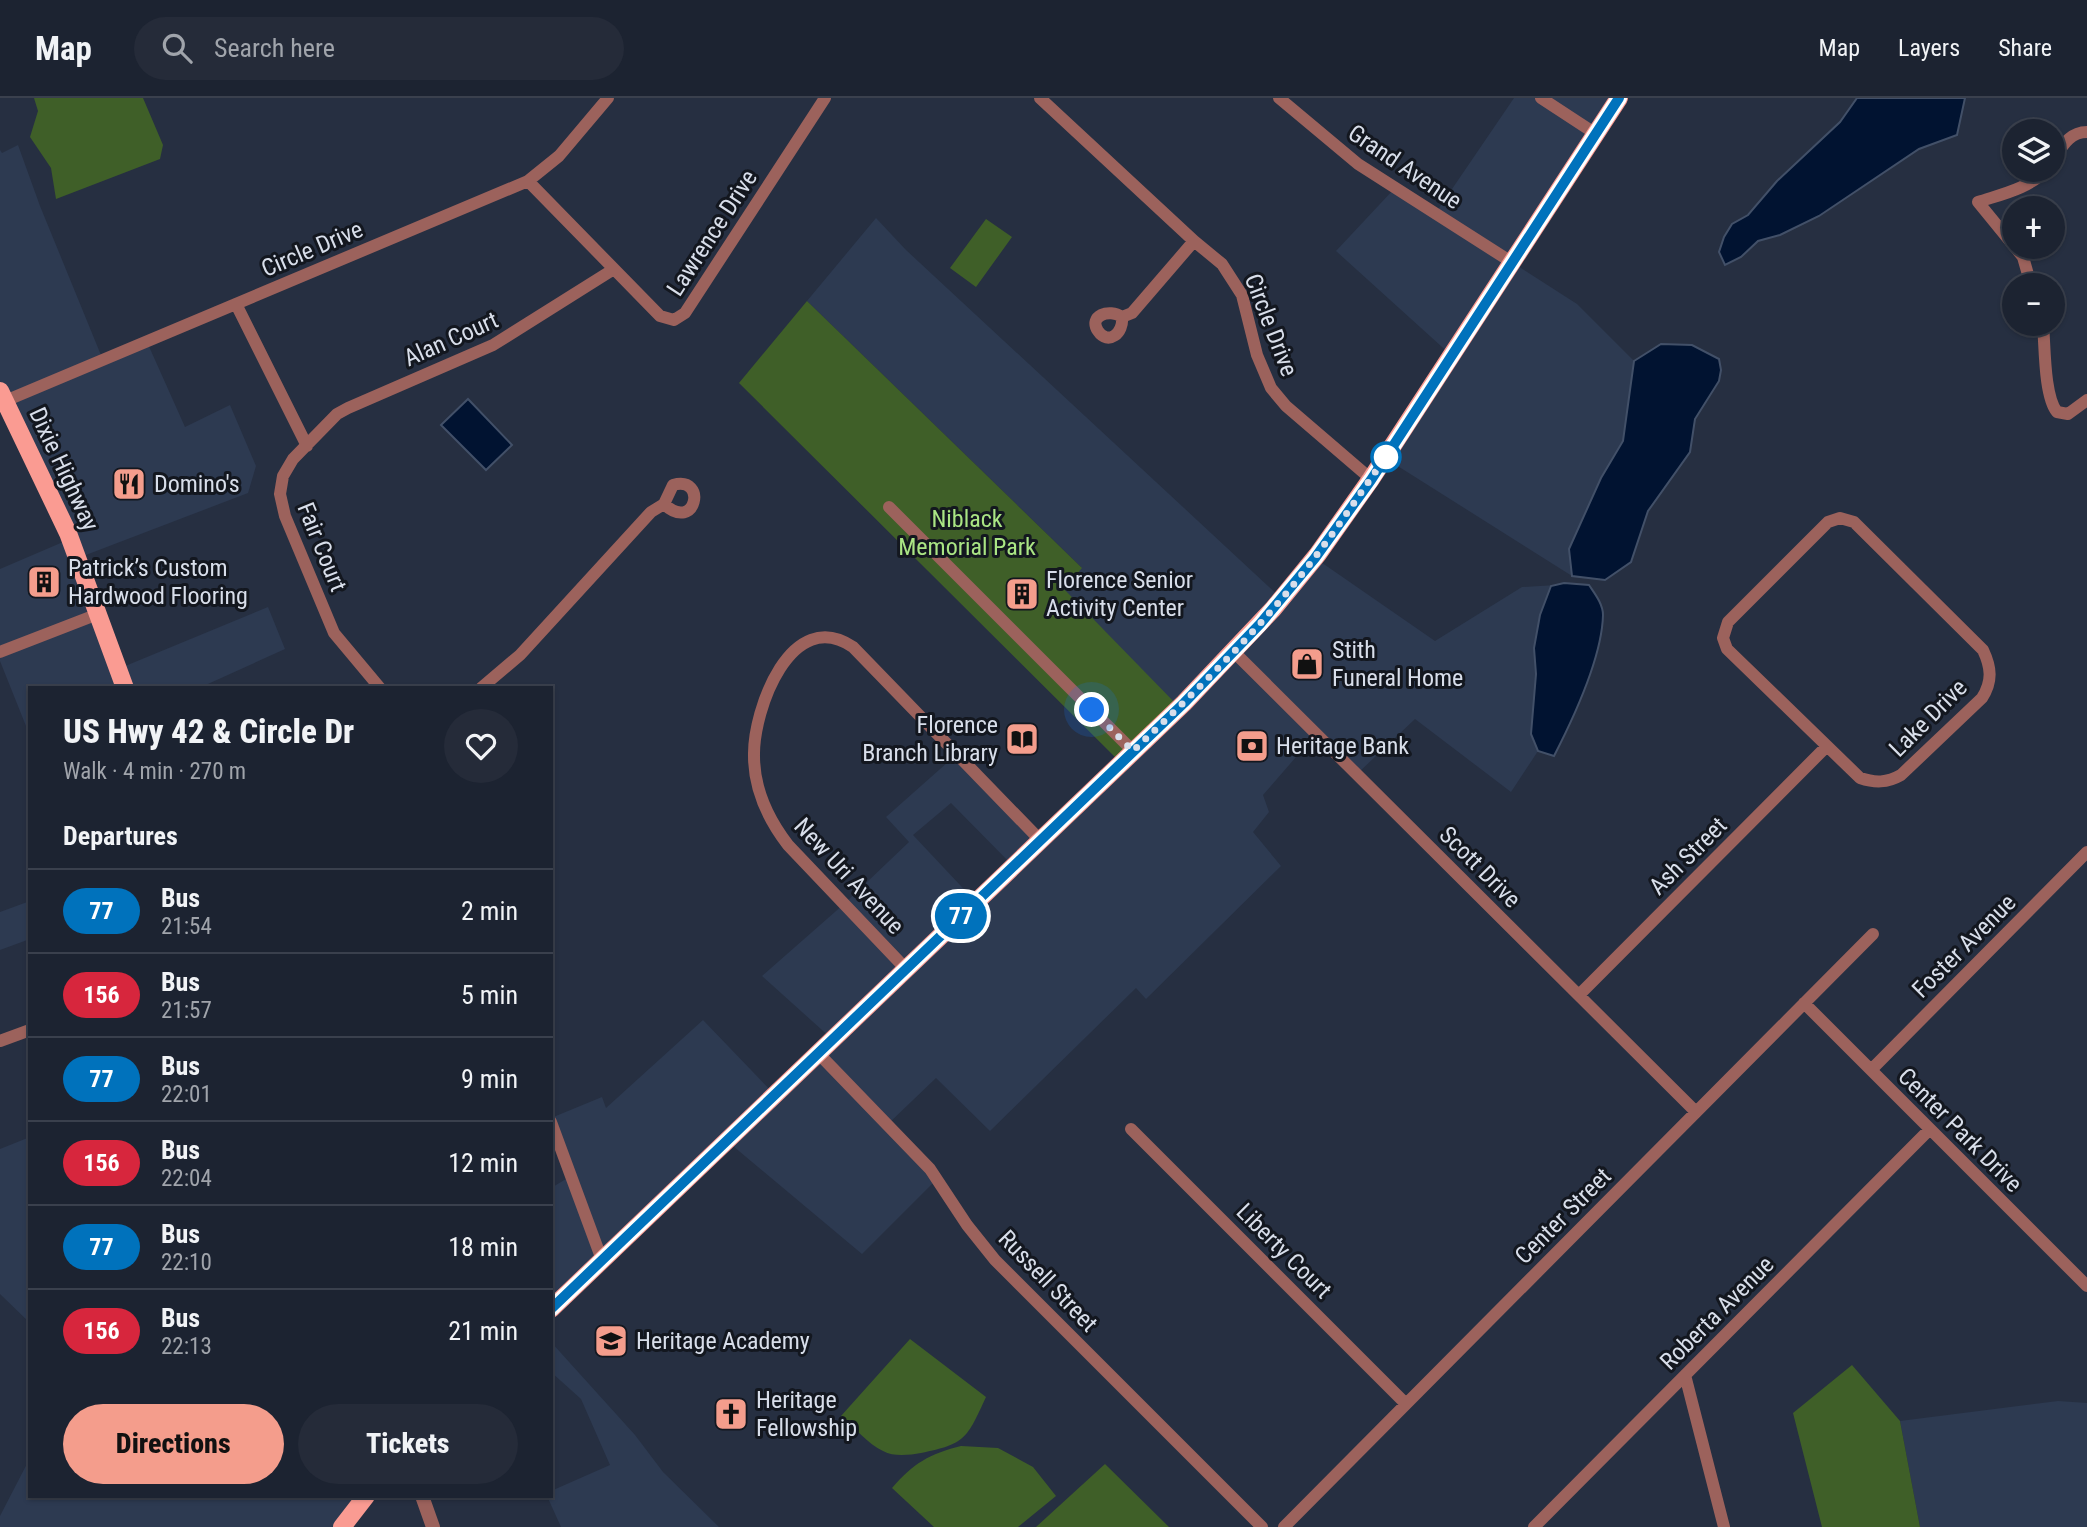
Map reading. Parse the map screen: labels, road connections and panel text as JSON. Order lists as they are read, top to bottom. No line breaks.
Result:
{"streets":{"main road":["Dixie Highway"],"street":["Grand Avenue","Lawrence Drive","Circle Drive","Alan Court","Fair Court","Lake Drive","Ash Street","Scott Drive","New Uri Avenue","Foster Avenue","Center Park Drive","Center Street","Liberty Court","Russell Street","Roberta Avenue"]},"crossings":[["Lawrence Drive","Alan Court"],["Circle Drive","Dixie Highway"],["Alan Court","Fair Court"],["Lake Drive","Ash Street"],["Ash Street","Scott Drive"],["Scott Drive","Center Street"],["Foster Avenue","Center Park Drive"],["Center Park Drive","Center Street"],["Center Park Drive","Roberta Avenue"],["Center Street","Liberty Court"]],"parks":["Niblack Memorial Park"],"places":{"restaurant":["Domino's"],"building":["Patrick’s Custom Hardwood Flooring","Florence Senior Activity Center"],"shop":["Stith Funeral Home"],"library":["Florence Branch Library"],"bank":["Heritage Bank"],"school or university":["Heritage Academy"],"church":["Heritage Fellowship"]},"lines":["bus line 77"],"page":{"header":"Map","search":"Search here","nav":["Map","Layers","Share"],"on_map":"77","map_buttons":["+","−"],"heading":[["US Hwy 42 & Circle Dr","Walk · 4 min · 270 m"],"Departures"],"list":[{"mark":"77","name":"Bus","note":"21:54","value":"2 min"},{"mark":"156","name":"Bus","note":"21:57","value":"5 min"},{"mark":"77","name":"Bus","note":"22:01","value":"9 min"},{"mark":"156","name":"Bus","note":"22:04","value":"12 min"},{"mark":"77","name":"Bus","note":"22:10","value":"18 min"},{"mark":"156","name":"Bus","note":"22:13","value":"21 min"}],"buttons":["Directions","Tickets"]}}
